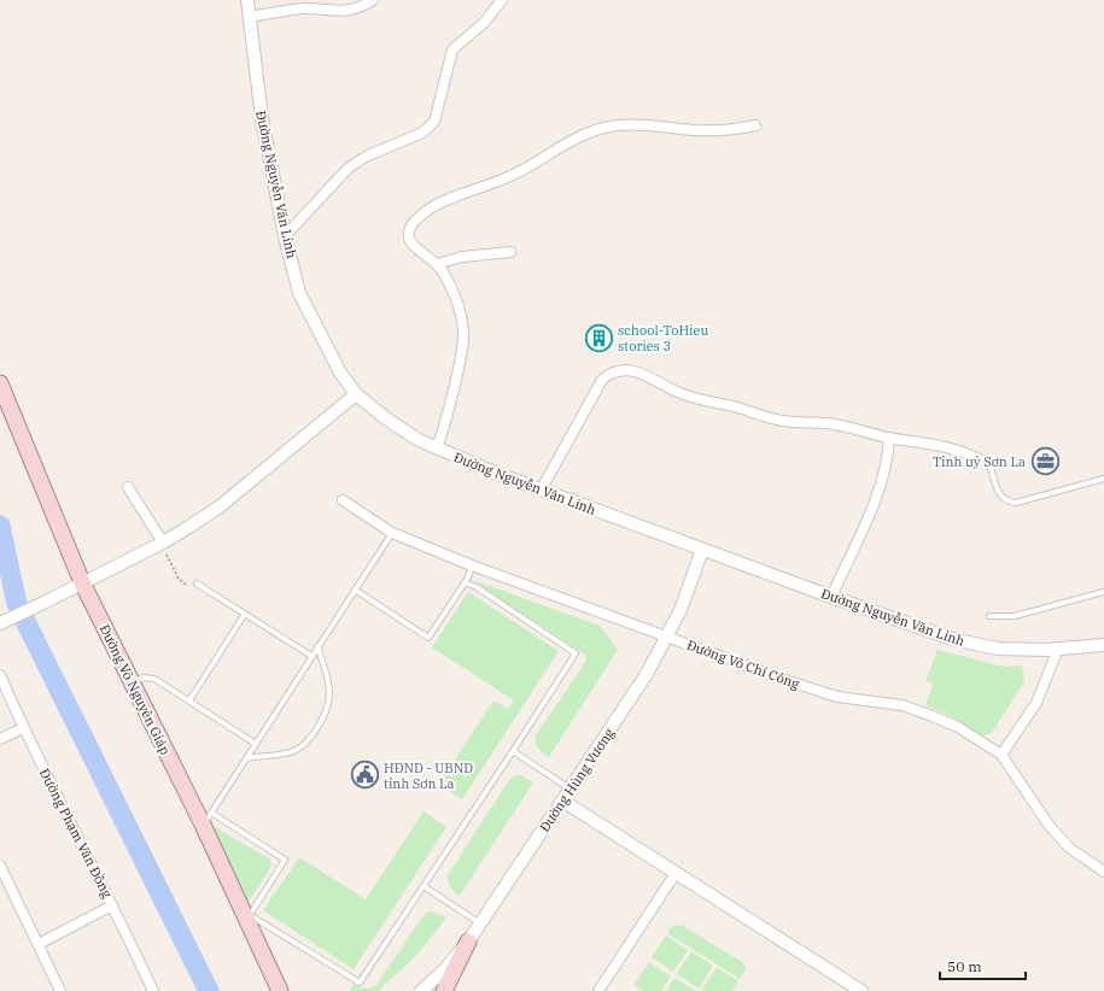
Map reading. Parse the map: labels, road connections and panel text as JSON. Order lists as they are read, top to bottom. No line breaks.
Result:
{"streets":{"main road":["Đường Võ Nguyên Giáp"],"street":["Đường Nguyễn Văn Linh","Đường Võ Chí Công","Đường Hùng Vương","Đường Phạm Văn Đồng"]},"crossings":[["Đường Nguyễn Văn Linh","Đường Hùng Vương"],["Đường Võ Chí Công","Đường Hùng Vương"]],"places":{"building":["school-ToHieu stories 3"],"office":["Tỉnh uỷ Sơn La"],"public building":["HĐND - UBND tỉnh Sơn La"]},"scale_bar":"50 m"}
